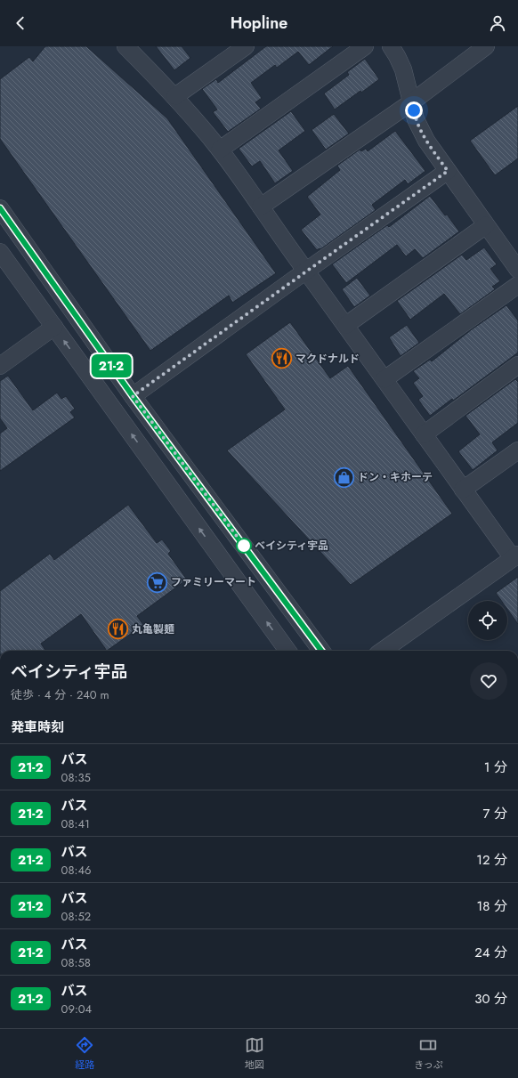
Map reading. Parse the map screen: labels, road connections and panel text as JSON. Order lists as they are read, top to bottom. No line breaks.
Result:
{"places":{"restaurant":["マクドナルド","丸亀製麺"],"shop":["ドン・キホーテ"],"other":["ベイシティ宇品"],"supermarket":["ファミリーマート"]},"lines":["bus line 21-2"],"page":{"header":"Hopline","on_map":"21-2","heading":[["ベイシティ宇品","徒歩 · 4 分 · 240 m"],"発車時刻"],"list":[{"mark":"21-2","name":"バス","note":"08:35","value":"1 分"},{"mark":"21-2","name":"バス","note":"08:41","value":"7 分"},{"mark":"21-2","name":"バス","note":"08:46","value":"12 分"},{"mark":"21-2","name":"バス","note":"08:52","value":"18 分"},{"mark":"21-2","name":"バス","note":"08:58","value":"24 分"},{"mark":"21-2","name":"バス","note":"09:04","value":"30 分"}],"tabs":["経路","地図","きっぷ"]}}
